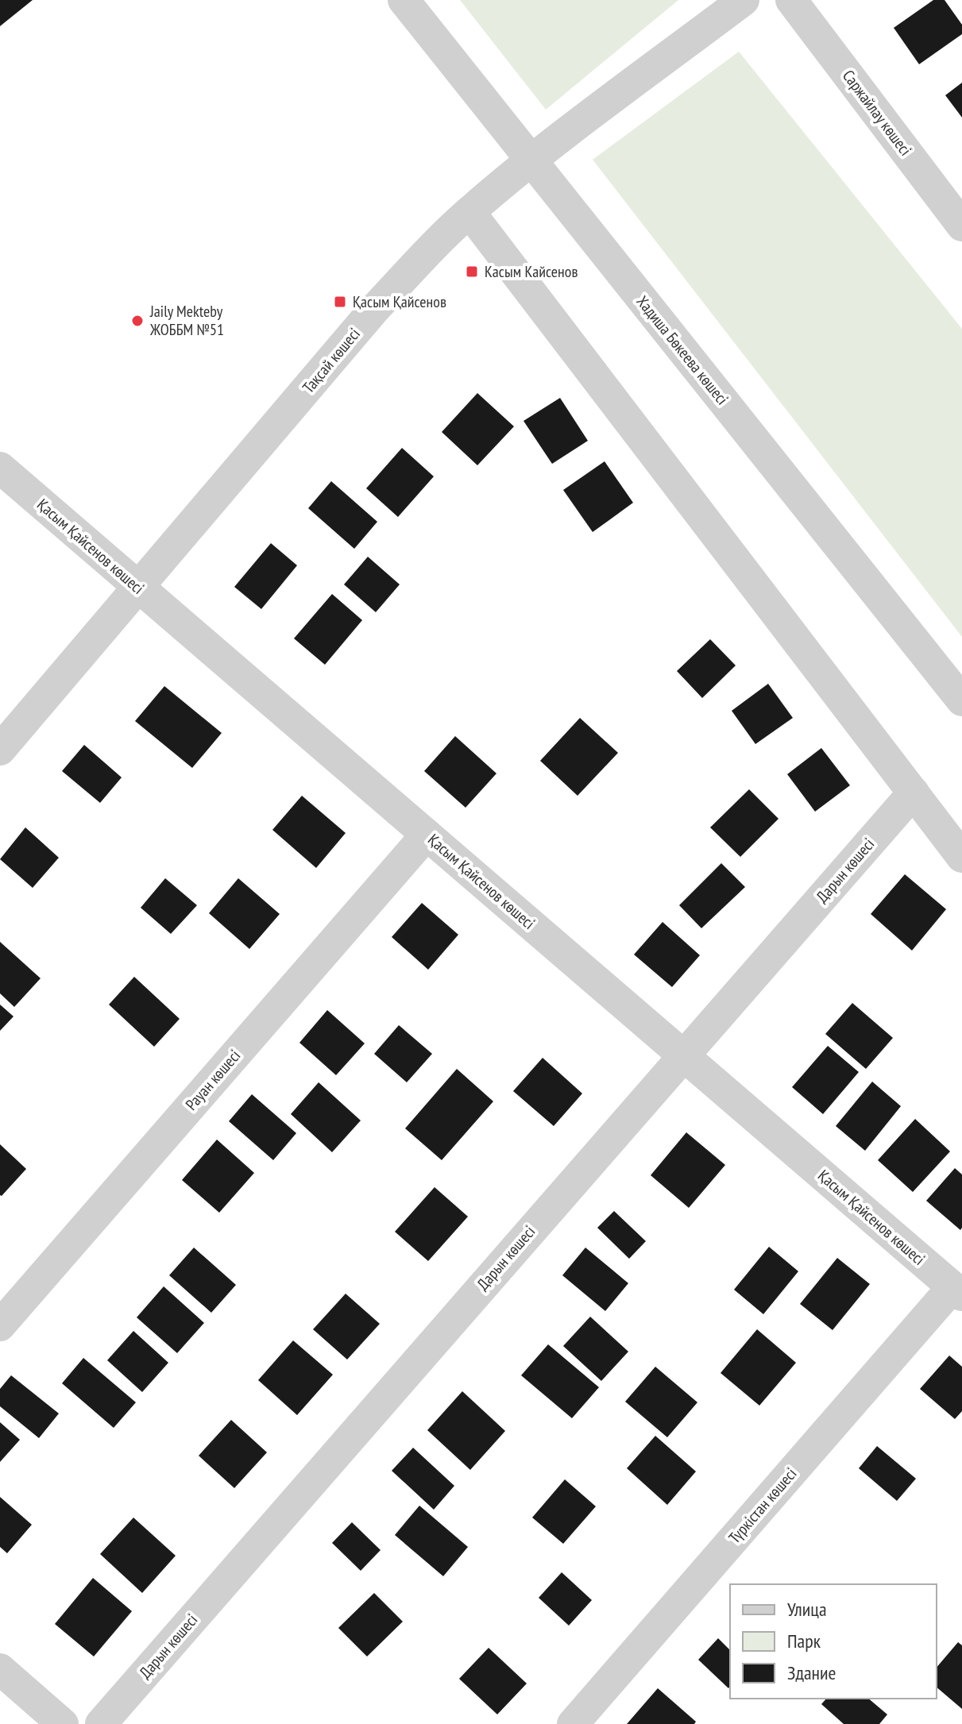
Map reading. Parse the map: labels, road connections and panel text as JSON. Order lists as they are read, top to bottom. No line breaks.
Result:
{"streets":{"street":["Саржайлау көшесі","Хадиша Бөкеева көшесі","Тақсай көшесі","Қасым Қайсенов көшесі","Дарын көшесі","Рауан көшесі","Түркістан көшесі"]},"crossings":[["Хадиша Бөкеева көшесі","Тақсай көшесі"],["Тақсай көшесі","Қасым Қайсенов көшесі"],["Қасым Қайсенов көшесі","Дарын көшесі"],["Қасым Қайсенов көшесі","Рауан көшесі"],["Қасым Қайсенов көшесі","Түркістан көшесі"]],"places":{"transit":["Касым Кайсенов","Қасым Қайсенов"],"other":["Jaily Mekteby ЖОББМ №51"]},"legend":["Улица","Парк","Здание"]}
